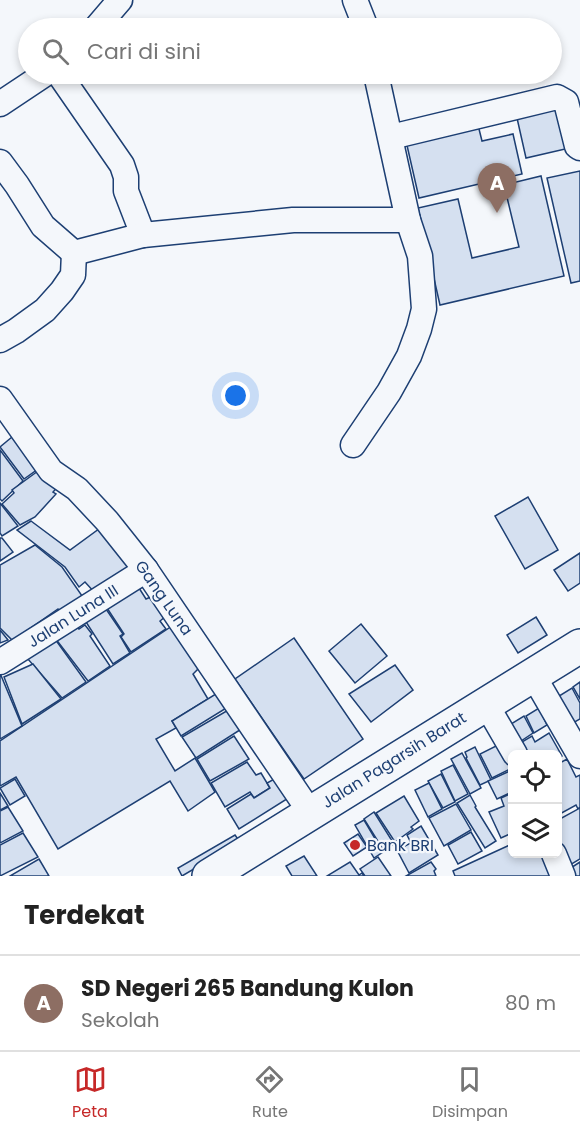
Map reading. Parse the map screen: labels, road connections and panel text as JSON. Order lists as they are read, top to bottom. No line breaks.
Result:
{"streets":{"street":["Gang Luna","Jalan Luna III","Jalan Pagarsih Barat"]},"crossings":[["Gang Luna","Jalan Luna III"],["Gang Luna","Jalan Pagarsih Barat"]],"places":["Bank BRI"],"page":{"search":"Cari di sini","pins":"A","heading":"Terdekat","list":[{"mark":"A","name":"SD Negeri 265 Bandung Kulon","note":"Sekolah","value":"80 m"}],"nav":["Peta","Rute","Disimpan"]}}
